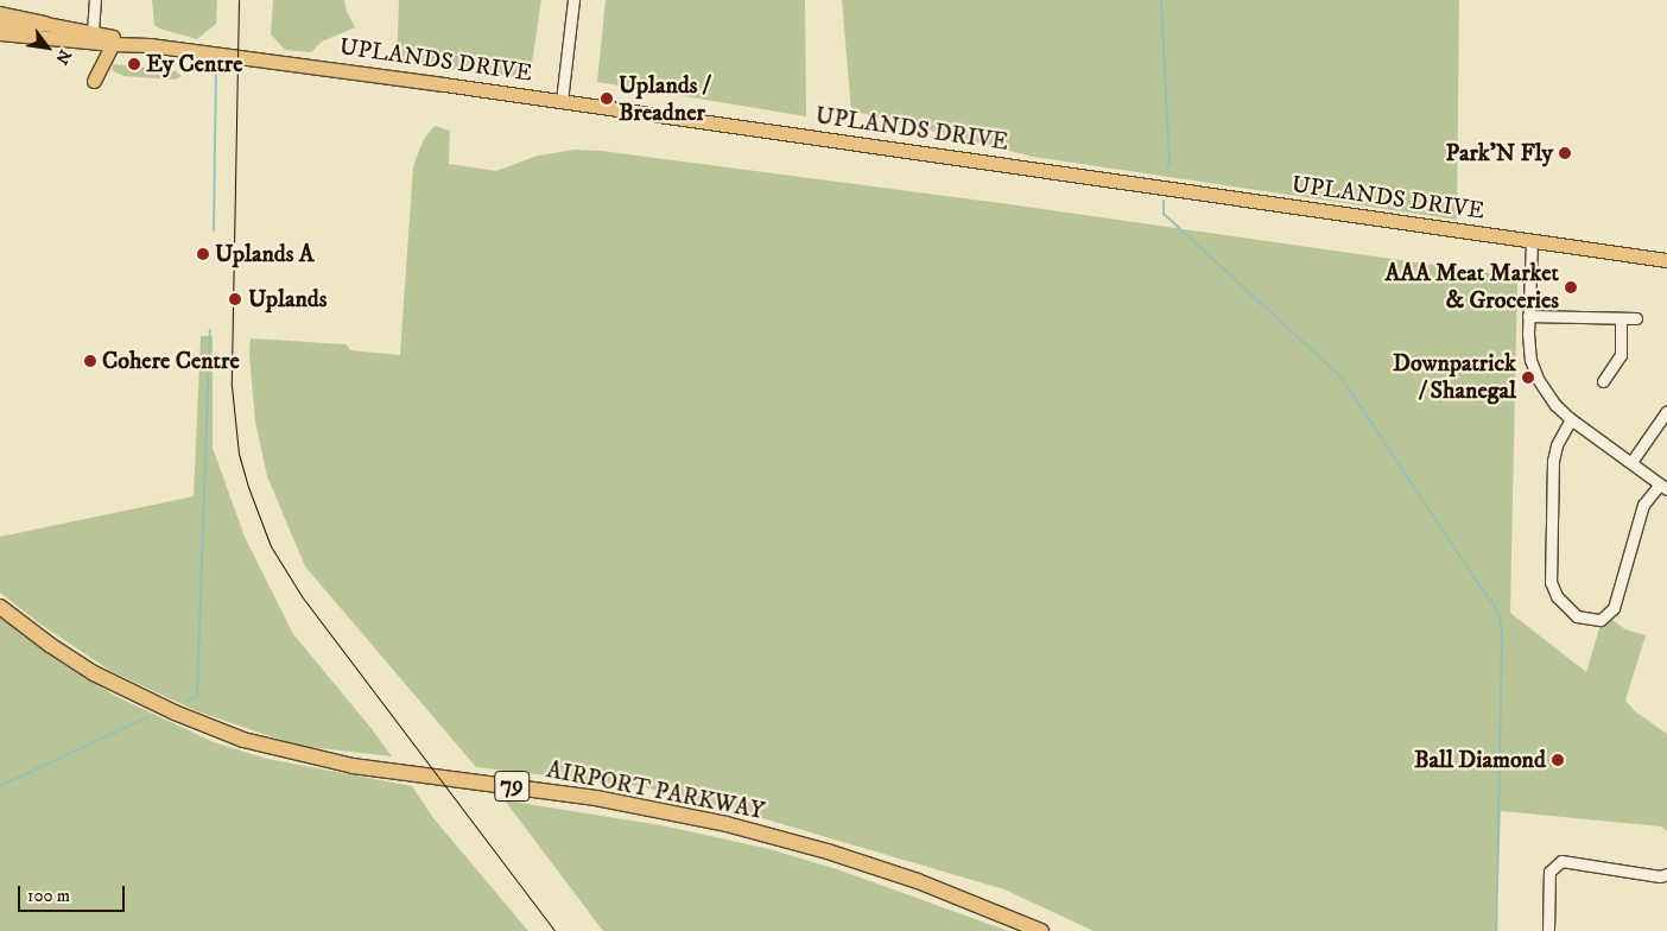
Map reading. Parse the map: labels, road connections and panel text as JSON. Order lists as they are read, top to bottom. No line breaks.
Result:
{"streets":{"highway":["79","AIRPORT PARKWAY"],"main road":["UPLANDS DRIVE"]},"places":["Ey Centre","Uplands / Breadner","Park'N Fly","Uplands A","AAA Meat Market & Groceries","Uplands","Cohere Centre","Downpatrick / Shanegal","Ball Diamond"],"scale_bar":"100 m","north":"bottom right"}
